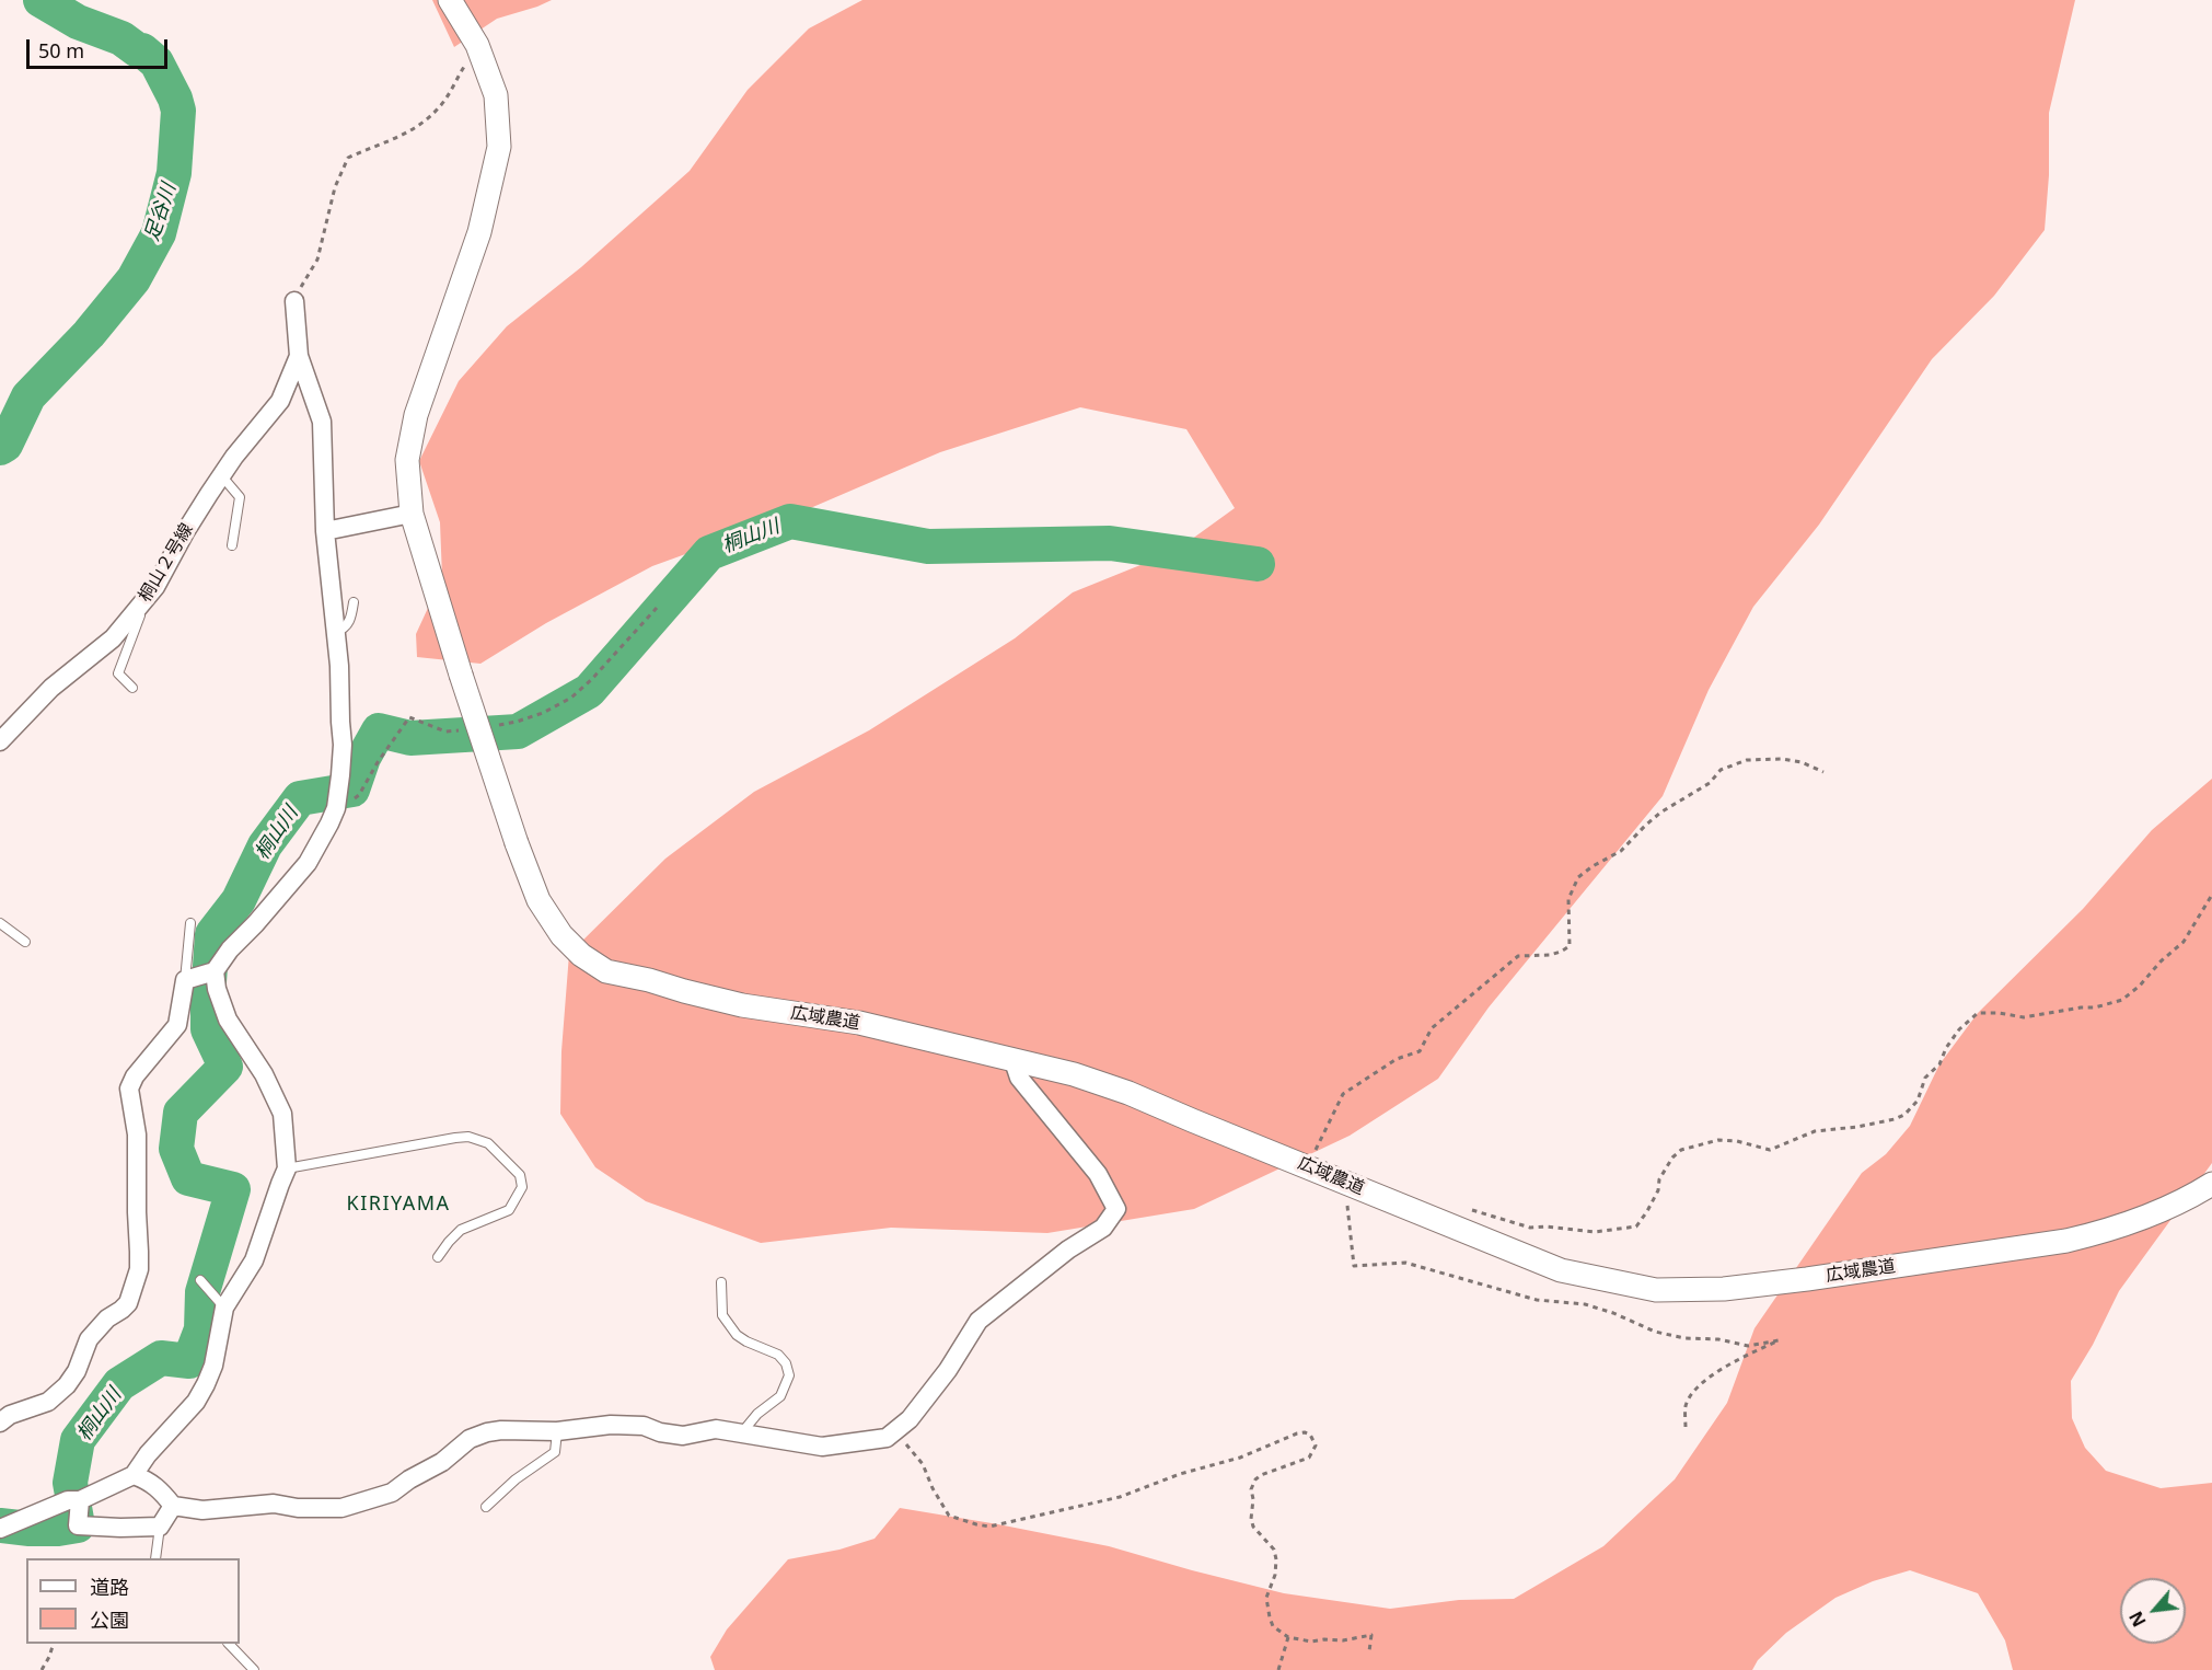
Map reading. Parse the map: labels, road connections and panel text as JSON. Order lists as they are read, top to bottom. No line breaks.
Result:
{"streets":{"street":["桐山２号線","広域農道"]},"districts":["KIRIYAMA"],"water":["足谷川","桐山川"],"legend":["道路","公園"],"scale_bar":"50 m","north":"bottom left"}
